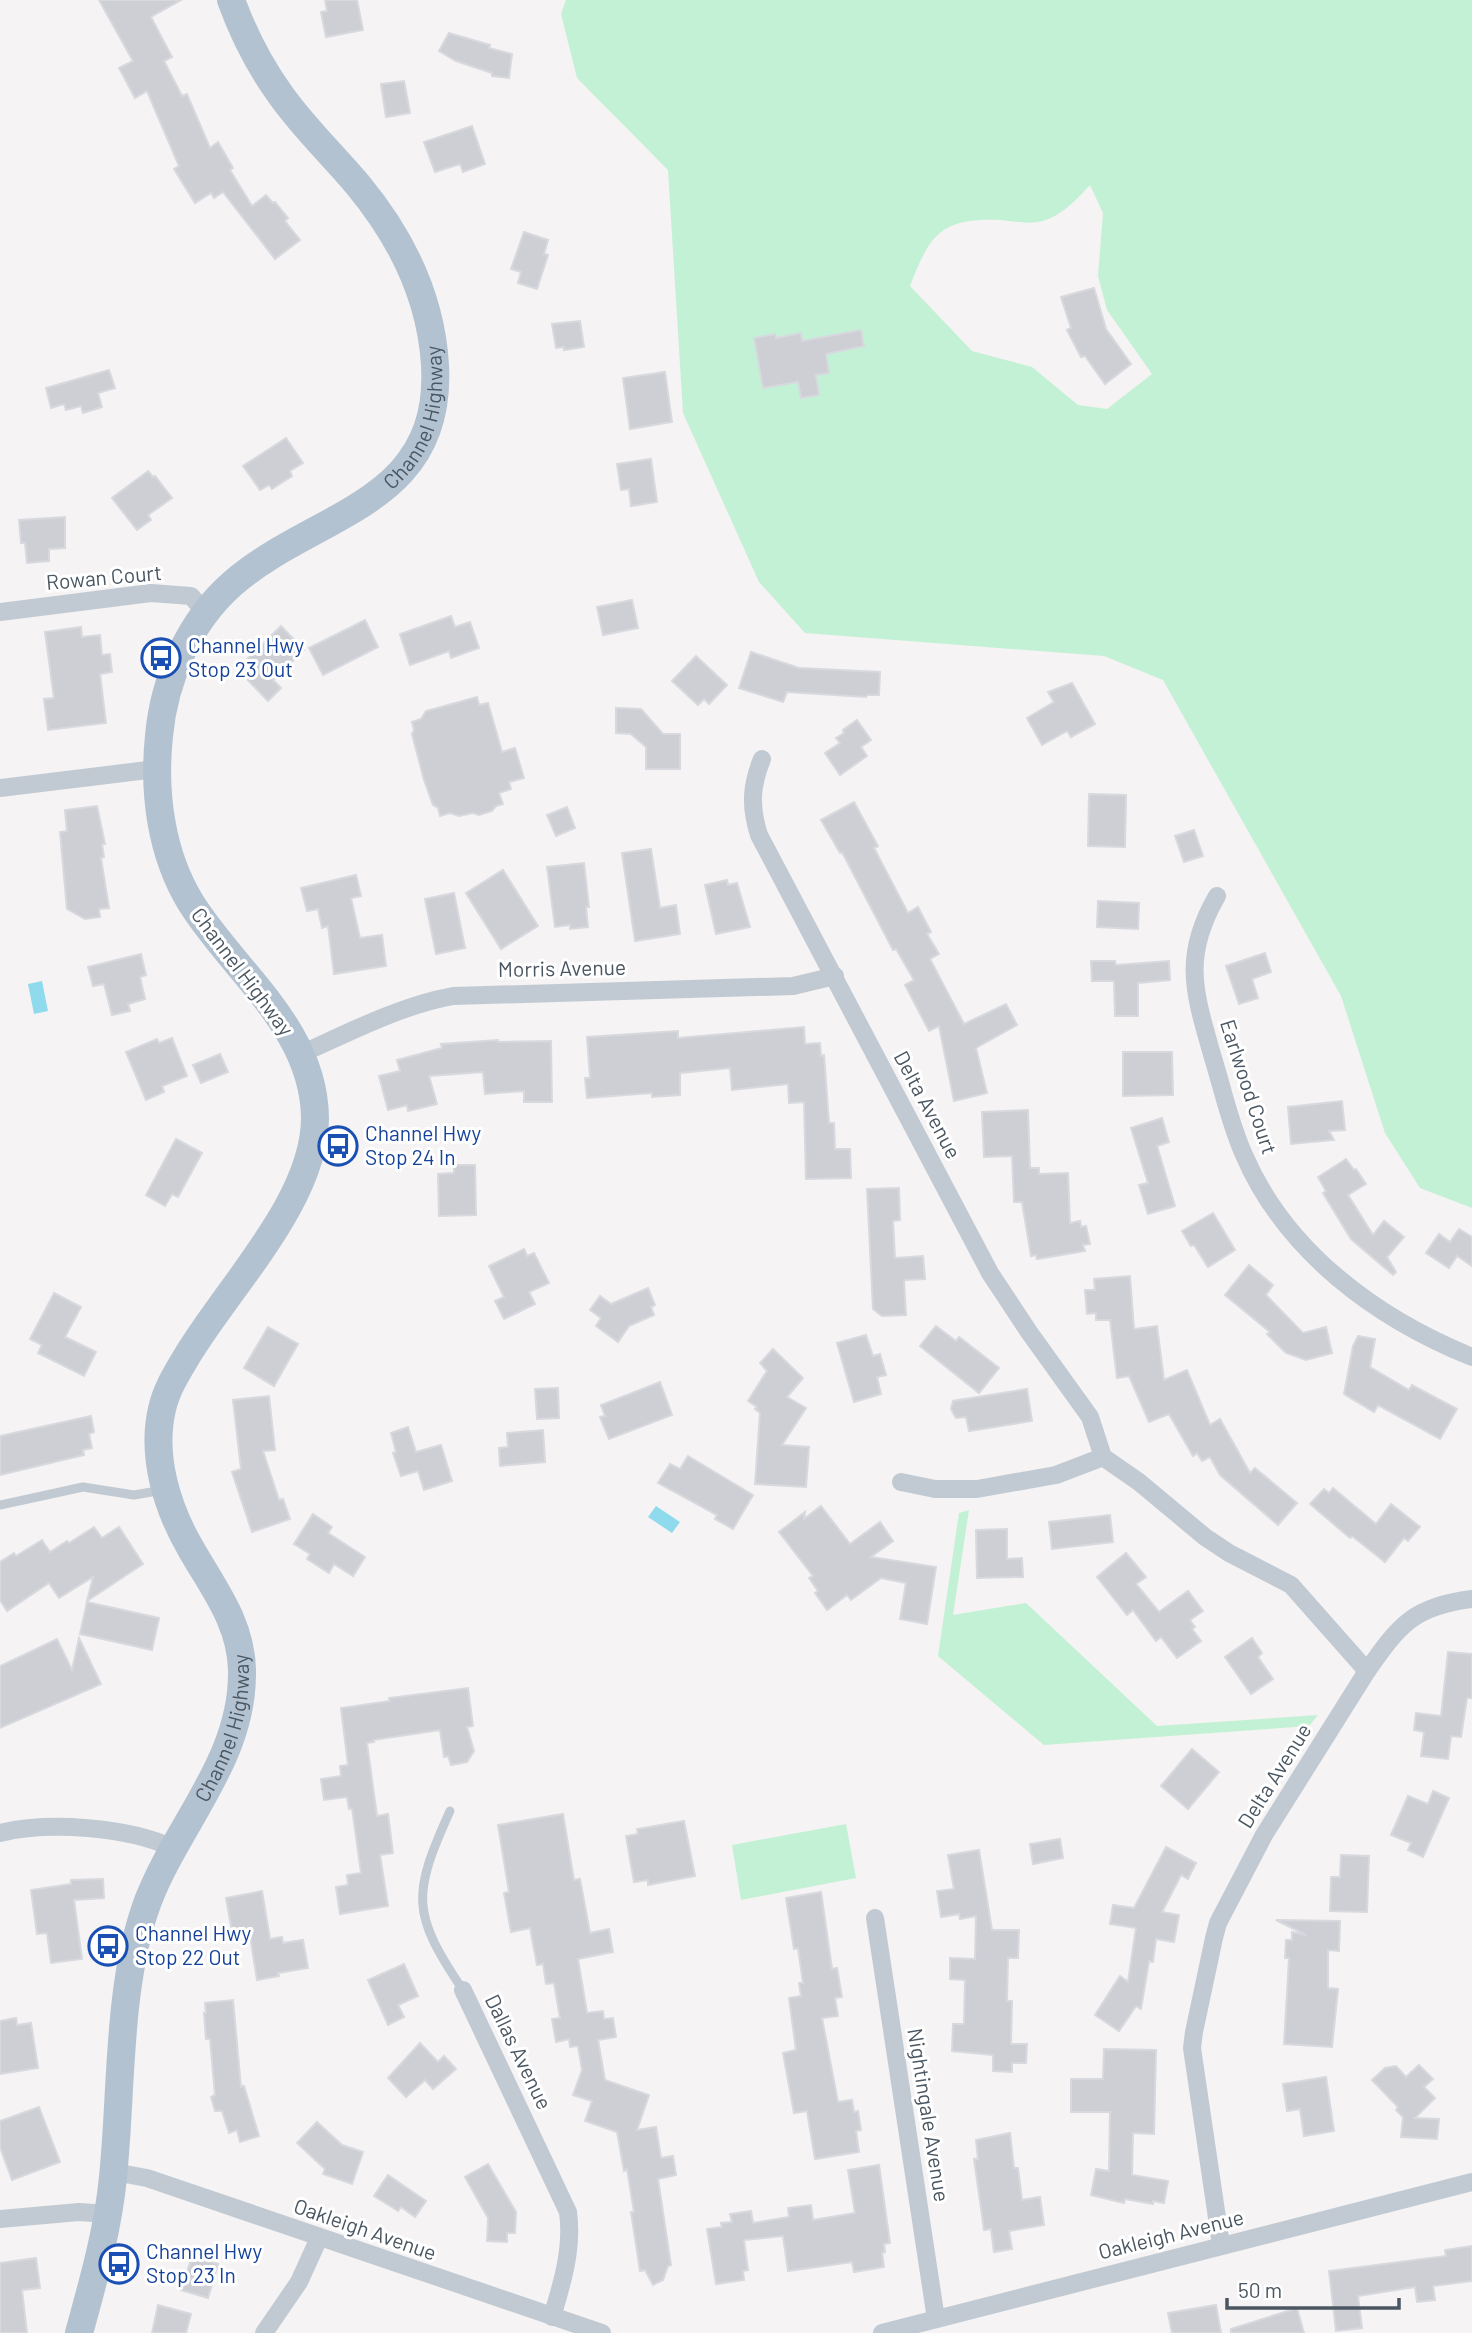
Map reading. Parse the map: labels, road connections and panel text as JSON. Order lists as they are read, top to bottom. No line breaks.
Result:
{"streets":{"main road":["Channel Highway"],"street":["Rowan Court","Morris Avenue","Earlwood Court","Delta Avenue","Dallas Avenue","Nightingale Avenue","Oakleigh Avenue"]},"crossings":[["Channel Highway","Rowan Court"],["Channel Highway","Morris Avenue"],["Channel Highway","Oakleigh Avenue"],["Morris Avenue","Delta Avenue"],["Delta Avenue","Oakleigh Avenue"],["Dallas Avenue","Oakleigh Avenue"],["Nightingale Avenue","Oakleigh Avenue"]],"places":{"bus stop":["Channel Hwy Stop 23 Out","Channel Hwy Stop 24 In","Channel Hwy Stop 22 Out","Channel Hwy Stop 23 In"]},"scale_bar":"50 m"}
